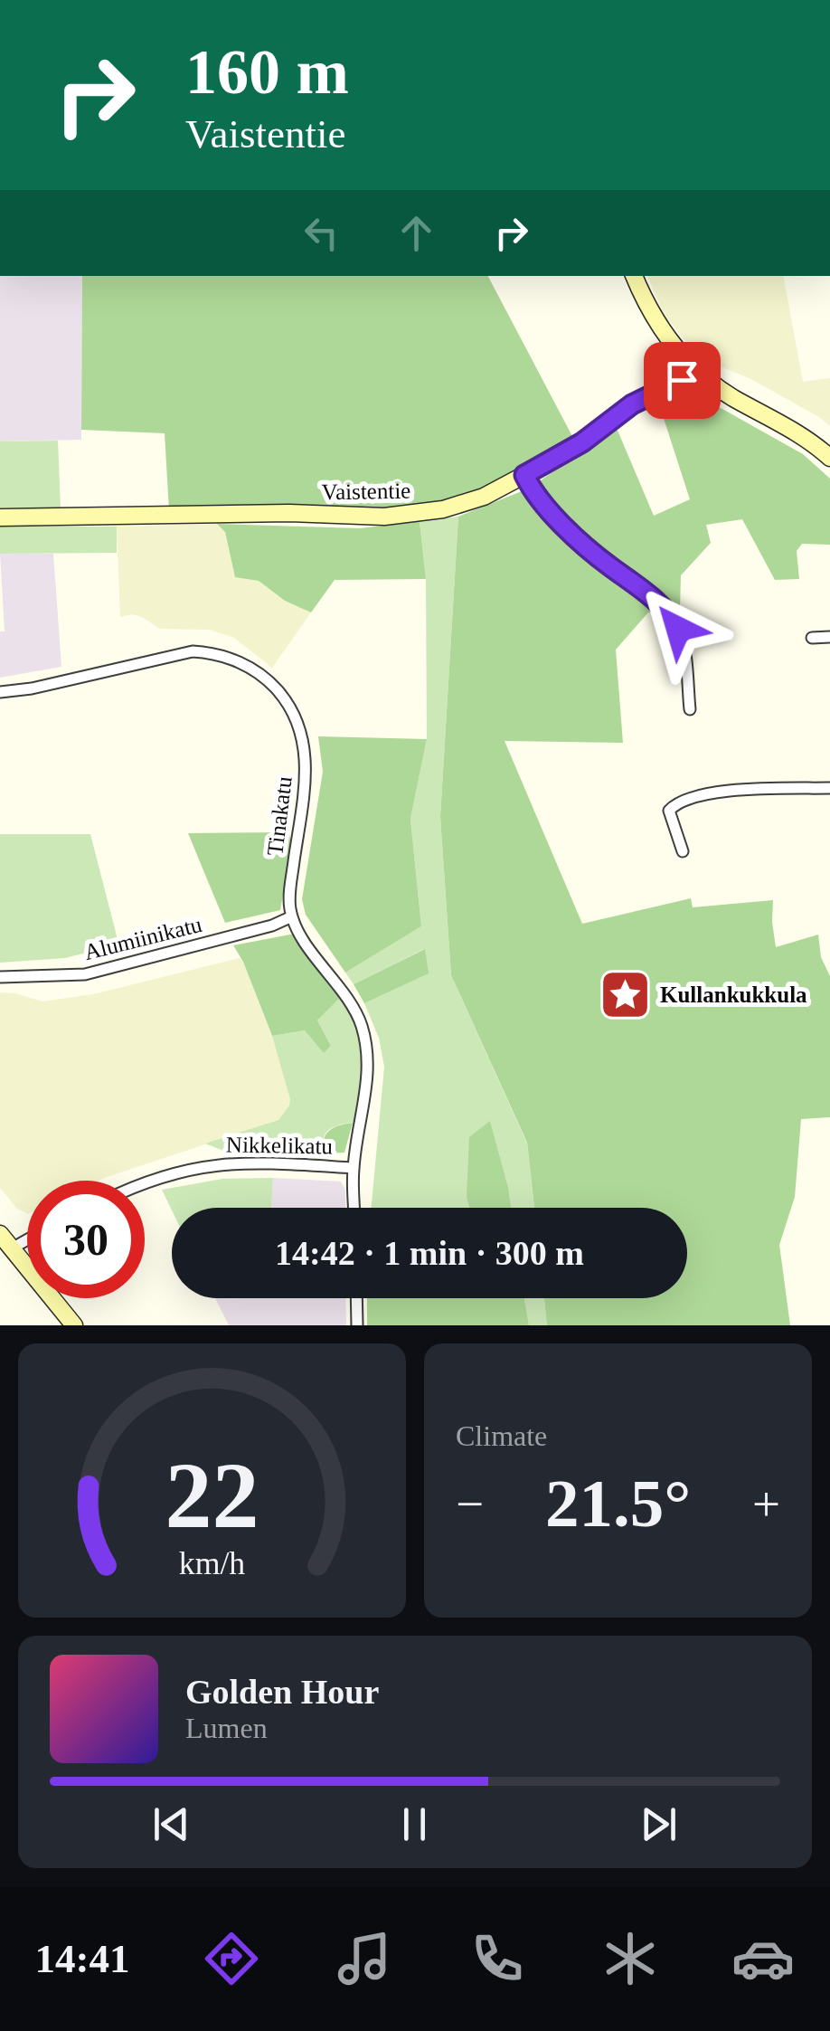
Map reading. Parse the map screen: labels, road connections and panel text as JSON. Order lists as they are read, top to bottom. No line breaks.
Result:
{"streets":{"street":["Vaistentie","Tinakatu","Alumiinikatu","Nikkelikatu"]},"crossings":[["Tinakatu","Alumiinikatu"]],"places":{"place":["Kullankukkula"]},"page":{"turn":["160 m","Vaistentie"],"limit":"30","trip":"14:42 · 1 min · 300 m","tile":"Climate","heat":["−","21.5°","+"],"song":["Golden Hour","Lumen"],"tabs":"14:41","gauge":["22","km/h"]}}
